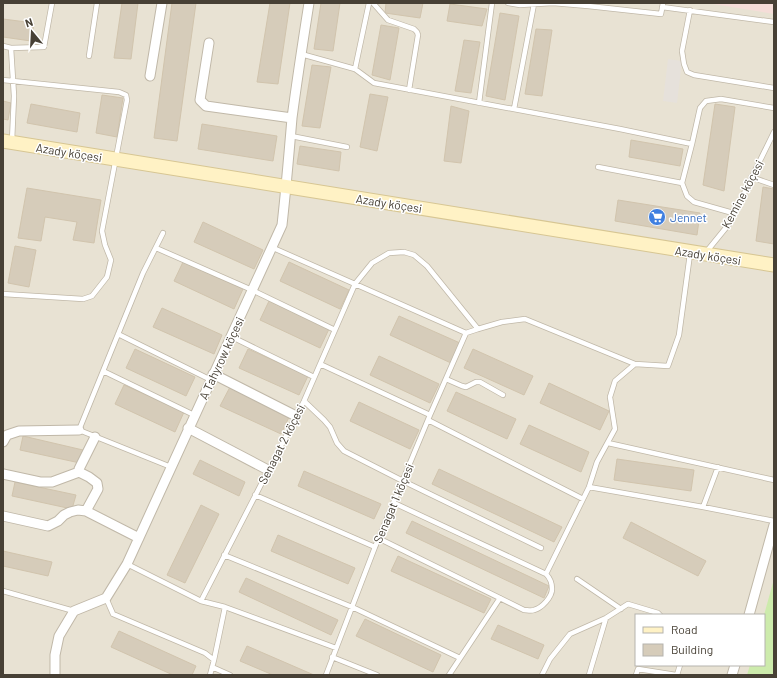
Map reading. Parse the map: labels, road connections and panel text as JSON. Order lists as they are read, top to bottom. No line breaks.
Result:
{"streets":{"main road":["Azady köçesi"],"street":["A Tahyrow köçesi"],"lane":["Kemine köçesi","Senagat 2 köçesi","Senagat 1 köçesi"]},"crossings":[["Azady köçesi","Kemine köçesi"],["Azady köçesi","A Tahyrow köçesi"]],"places":{"supermarket":["Jennet"]},"legend":["Road","Building"],"north":"top"}
